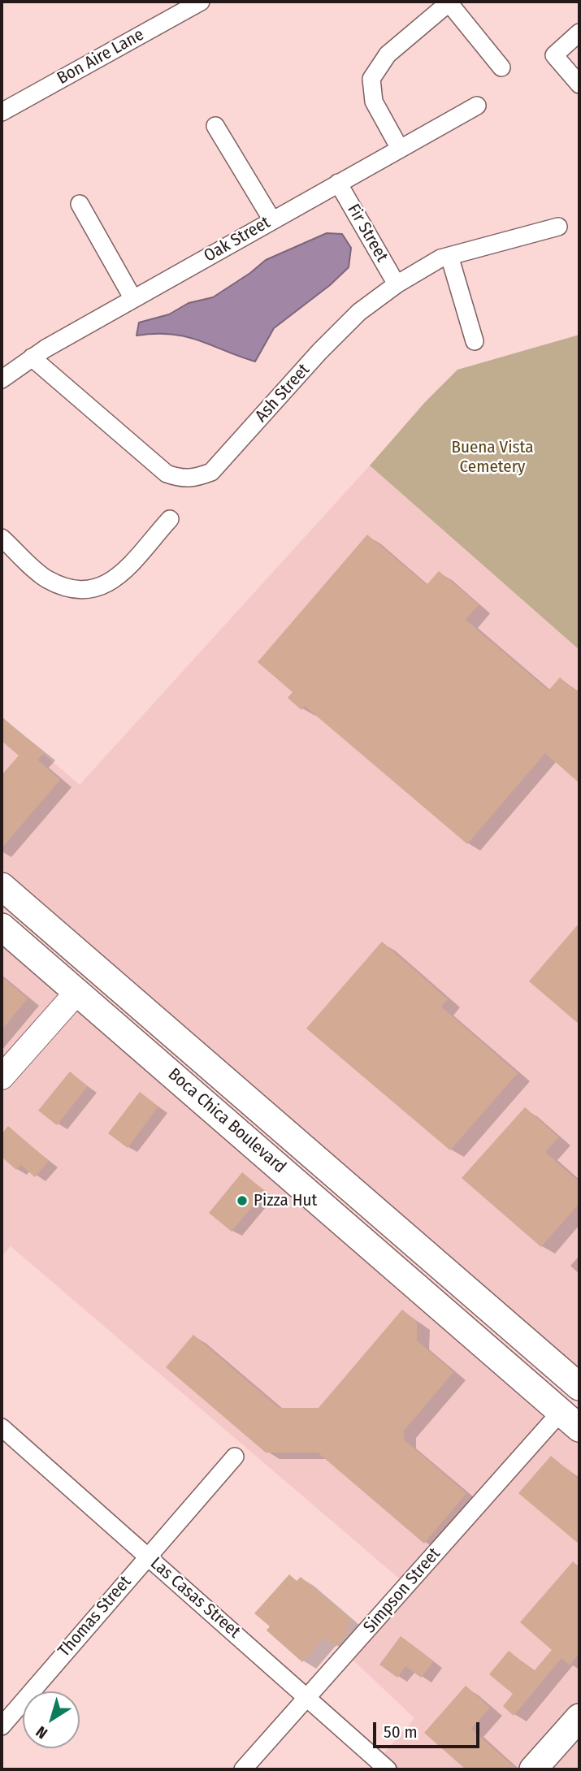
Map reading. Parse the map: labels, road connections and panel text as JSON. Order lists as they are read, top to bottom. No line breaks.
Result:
{"streets":{"main road":["Boca Chica Boulevard"],"street":["Bon Aire Lane","Fir Street","Oak Street","Ash Street","Simpson Street","Las Casas Street","Thomas Street"]},"crossings":[["Fir Street","Oak Street"],["Fir Street","Ash Street"],["Oak Street","Ash Street"],["Boca Chica Boulevard","Simpson Street"],["Simpson Street","Las Casas Street"],["Las Casas Street","Thomas Street"]],"parks":["Buena Vista Cemetery"],"places":["Pizza Hut"],"scale_bar":"50 m","north":"bottom left"}
